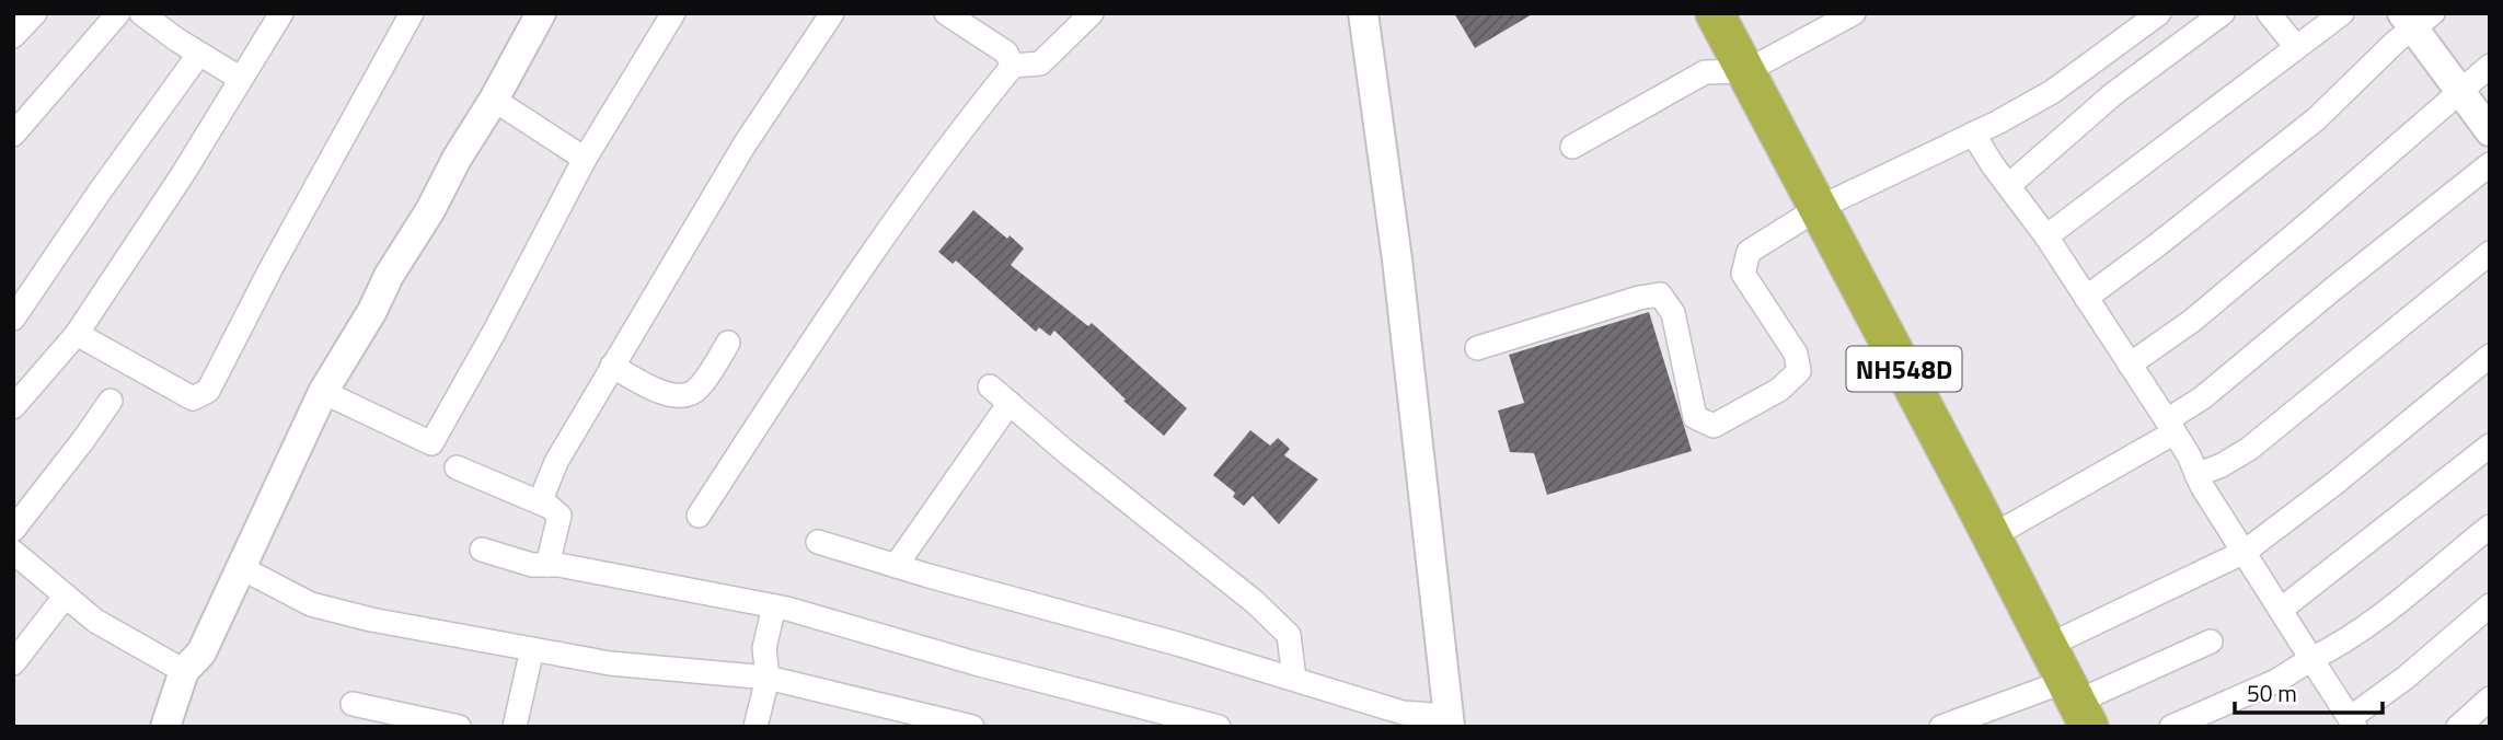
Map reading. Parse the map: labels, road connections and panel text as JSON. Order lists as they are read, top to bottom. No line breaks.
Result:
{"streets":{"highway":["NH548D"]},"scale_bar":"50 m"}
